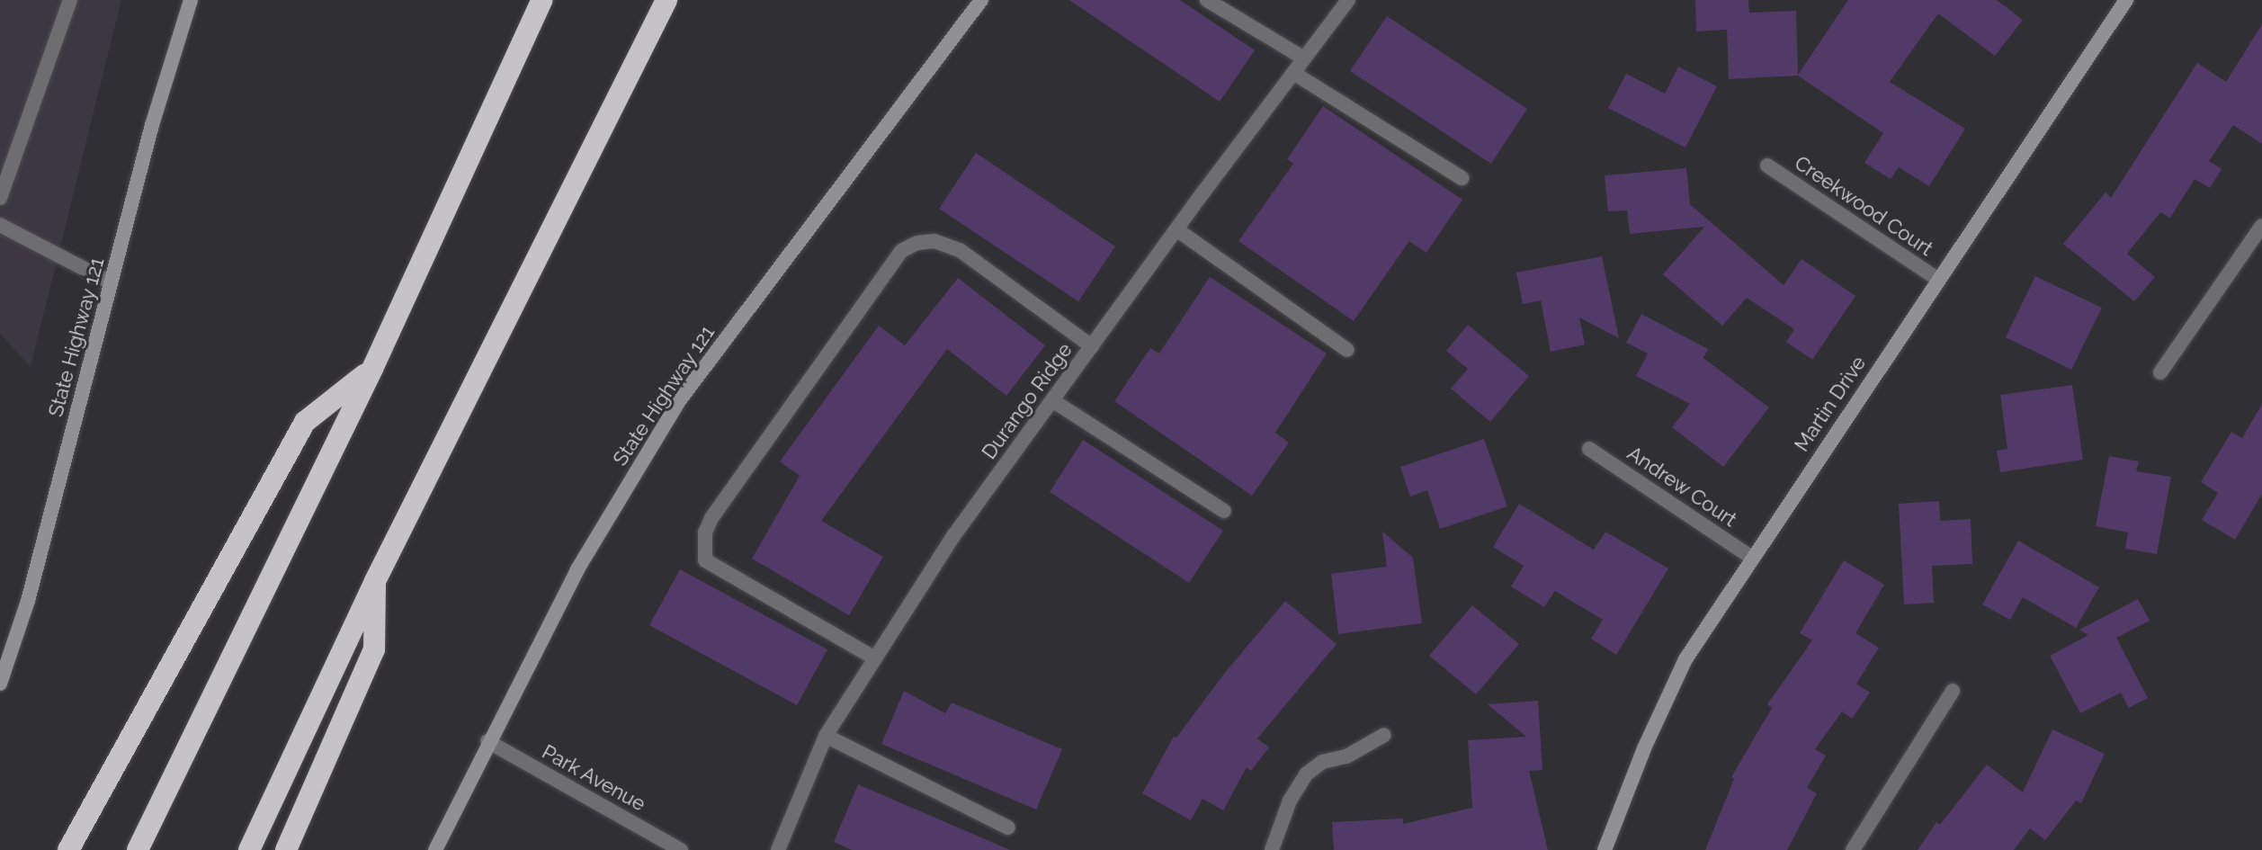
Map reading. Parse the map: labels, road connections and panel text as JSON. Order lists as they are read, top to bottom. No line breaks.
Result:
{"streets":{"main road":["State Highway 121","Martin Drive"],"street":["Creekwood Court","Durango Ridge","Andrew Court","Park Avenue"]},"crossings":[["Creekwood Court","Martin Drive"],["State Highway 121","Park Avenue"],["Martin Drive","Andrew Court"]]}
